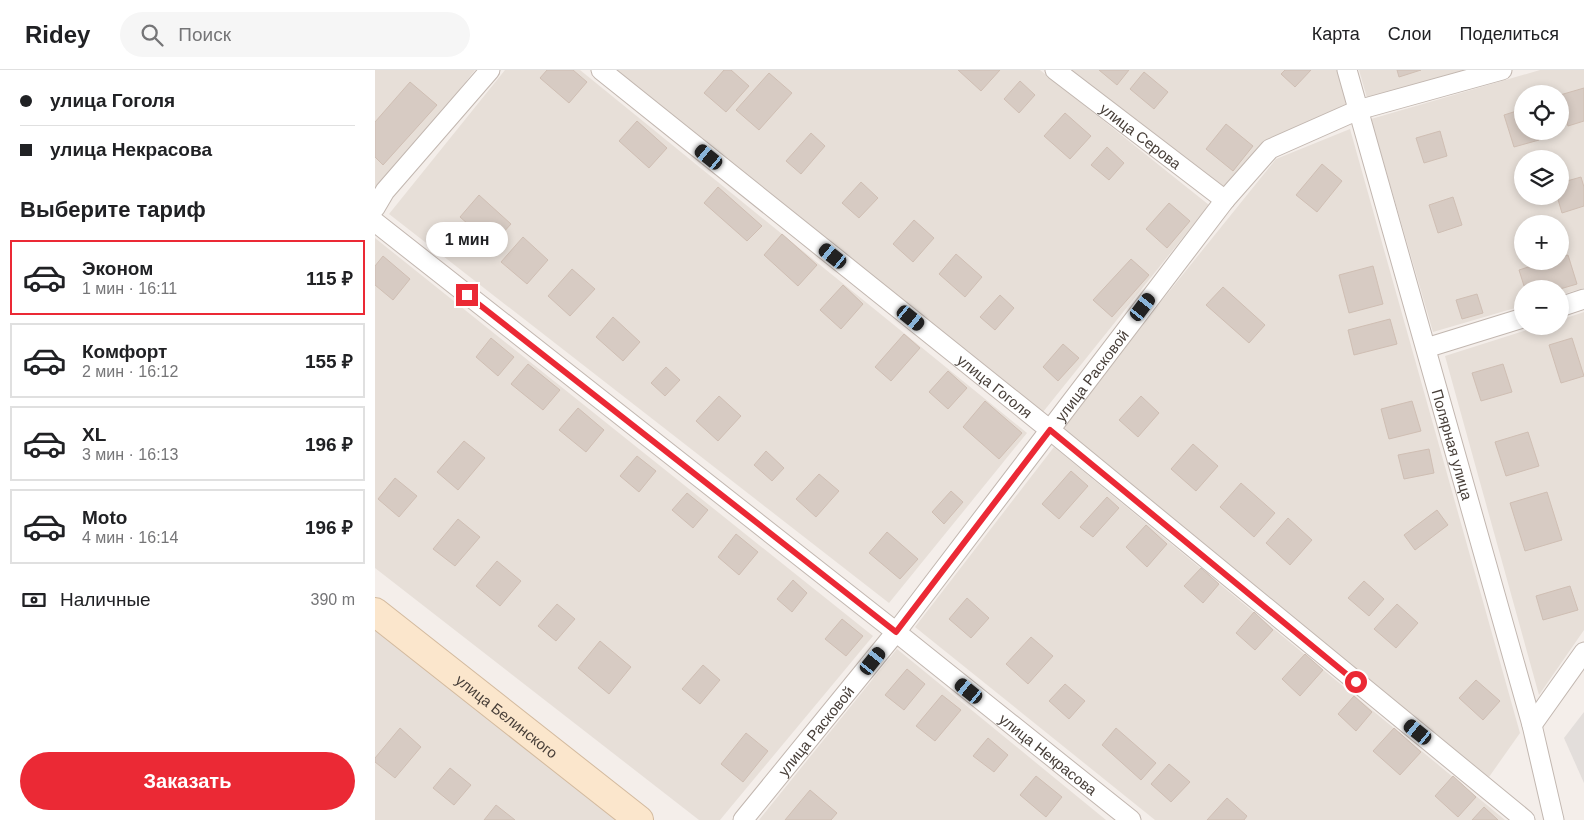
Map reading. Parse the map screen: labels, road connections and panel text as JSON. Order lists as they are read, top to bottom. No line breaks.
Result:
{"streets":{"main road":["улица Белинского"],"street":["улица Серова","улица Расковой","улица Гоголя","Полярная улица","улица Некрасова"]},"crossings":[["улица Серова","улица Расковой"],["улица Расковой","улица Гоголя"],["улица Расковой","Полярная улица"],["улица Расковой","улица Некрасова"]],"page":{"header":"Ridey","search":"Поиск","nav":["Карта","Слои","Поделиться"],"banner":["улица Гоголя","улица Некрасова"],"map_buttons":["+","−"],"heading":"Выберите тариф","bubble":"1 мин","list":[{"name":"Эконом","note":"1 мин · 16:11","value":"115 ₽"},{"name":"Комфорт","note":"2 мин · 16:12","value":"155 ₽"},{"name":"XL","note":"3 мин · 16:13","value":"196 ₽"},{"name":"Moto","note":"4 мин · 16:14","value":"196 ₽"}],"pay":["Наличные","390 m"],"buttons":"Заказать"}}
